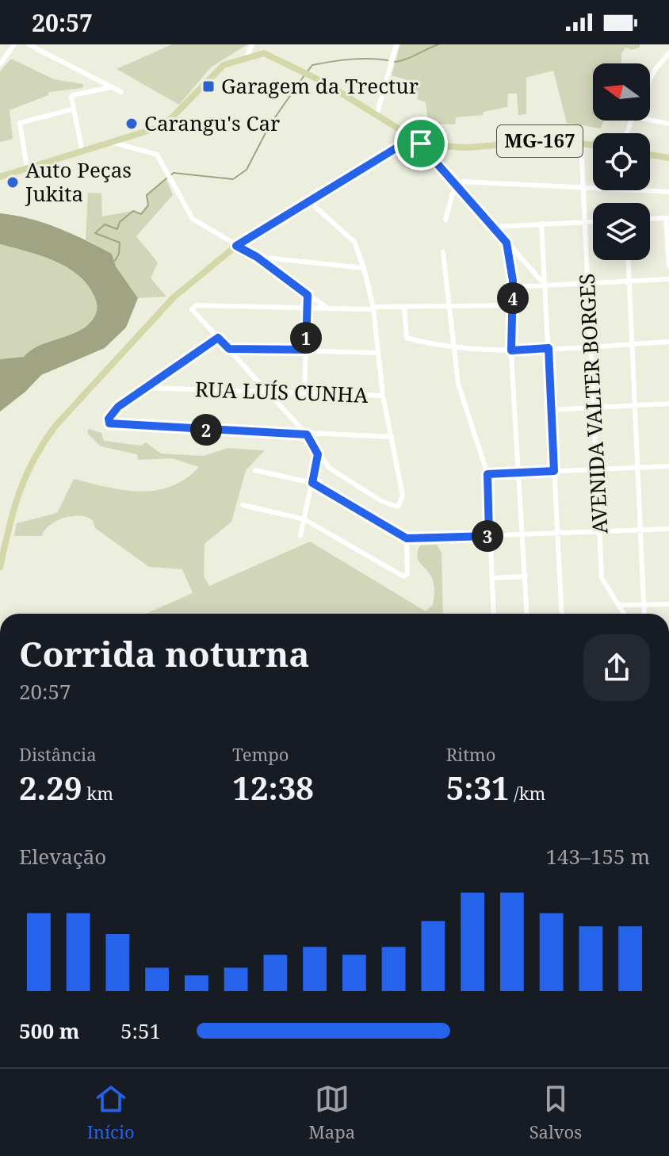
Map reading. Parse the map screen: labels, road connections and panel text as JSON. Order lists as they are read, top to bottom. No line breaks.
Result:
{"streets":{"main road":["MG-167"],"street":["RUA LUÍS CUNHA","AVENIDA VALTER BORGES"]},"crossings":[["MG-167","AVENIDA VALTER BORGES"]],"places":{"transit":["Garagem da Trectur"],"other":["Carangu's Car","Auto Peças Jukita"]},"north":"left","page":{"status":"20:57","pins":["4","1","2","3"],"heading":["Corrida noturna","20:57"],"stats":[["Distância","2.29 km"],["Tempo","12:38"],["Ritmo","5:31 /km"]],"chart":["Elevação","143–155 m"],"list":[{"name":"500 m","note":"5:51"}],"tabs":["Início","Mapa","Salvos"]}}
